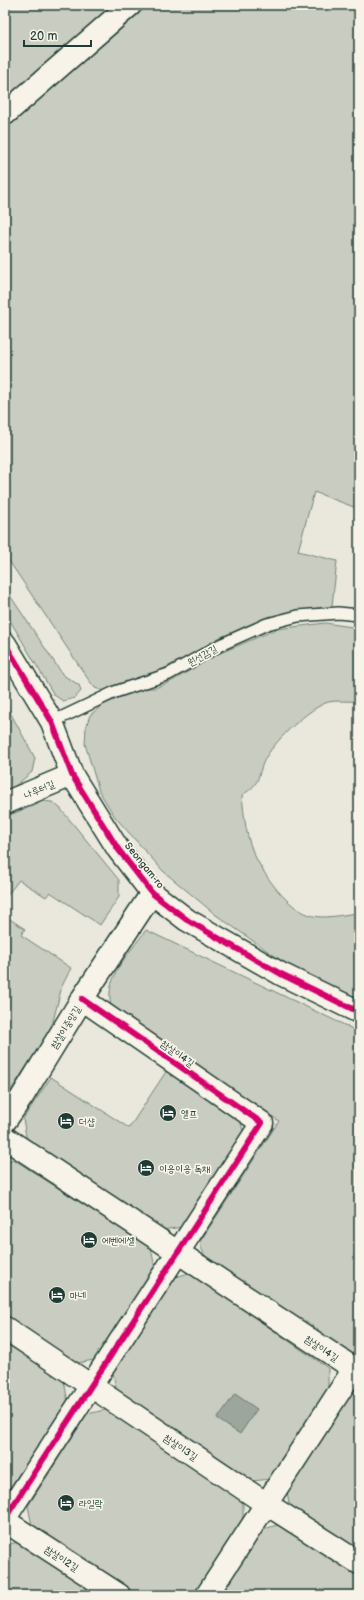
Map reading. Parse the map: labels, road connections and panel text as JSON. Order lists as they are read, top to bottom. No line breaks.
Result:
{"streets":{"street":["나루터길","Seongam-ro","참살이중앙길","참살이4길","참살이3길","참살이2길"],"lane":["원선감길"]},"crossings":[["원선감길","Seongam-ro"],["나루터길","Seongam-ro"],["Seongam-ro","참살이중앙길"],["참살이중앙길","참살이4길"]],"places":{"hotel":["엘프","더샵","이응이응 독채","에벤에셀","마네","라일락"]},"scale_bar":"20 m"}
